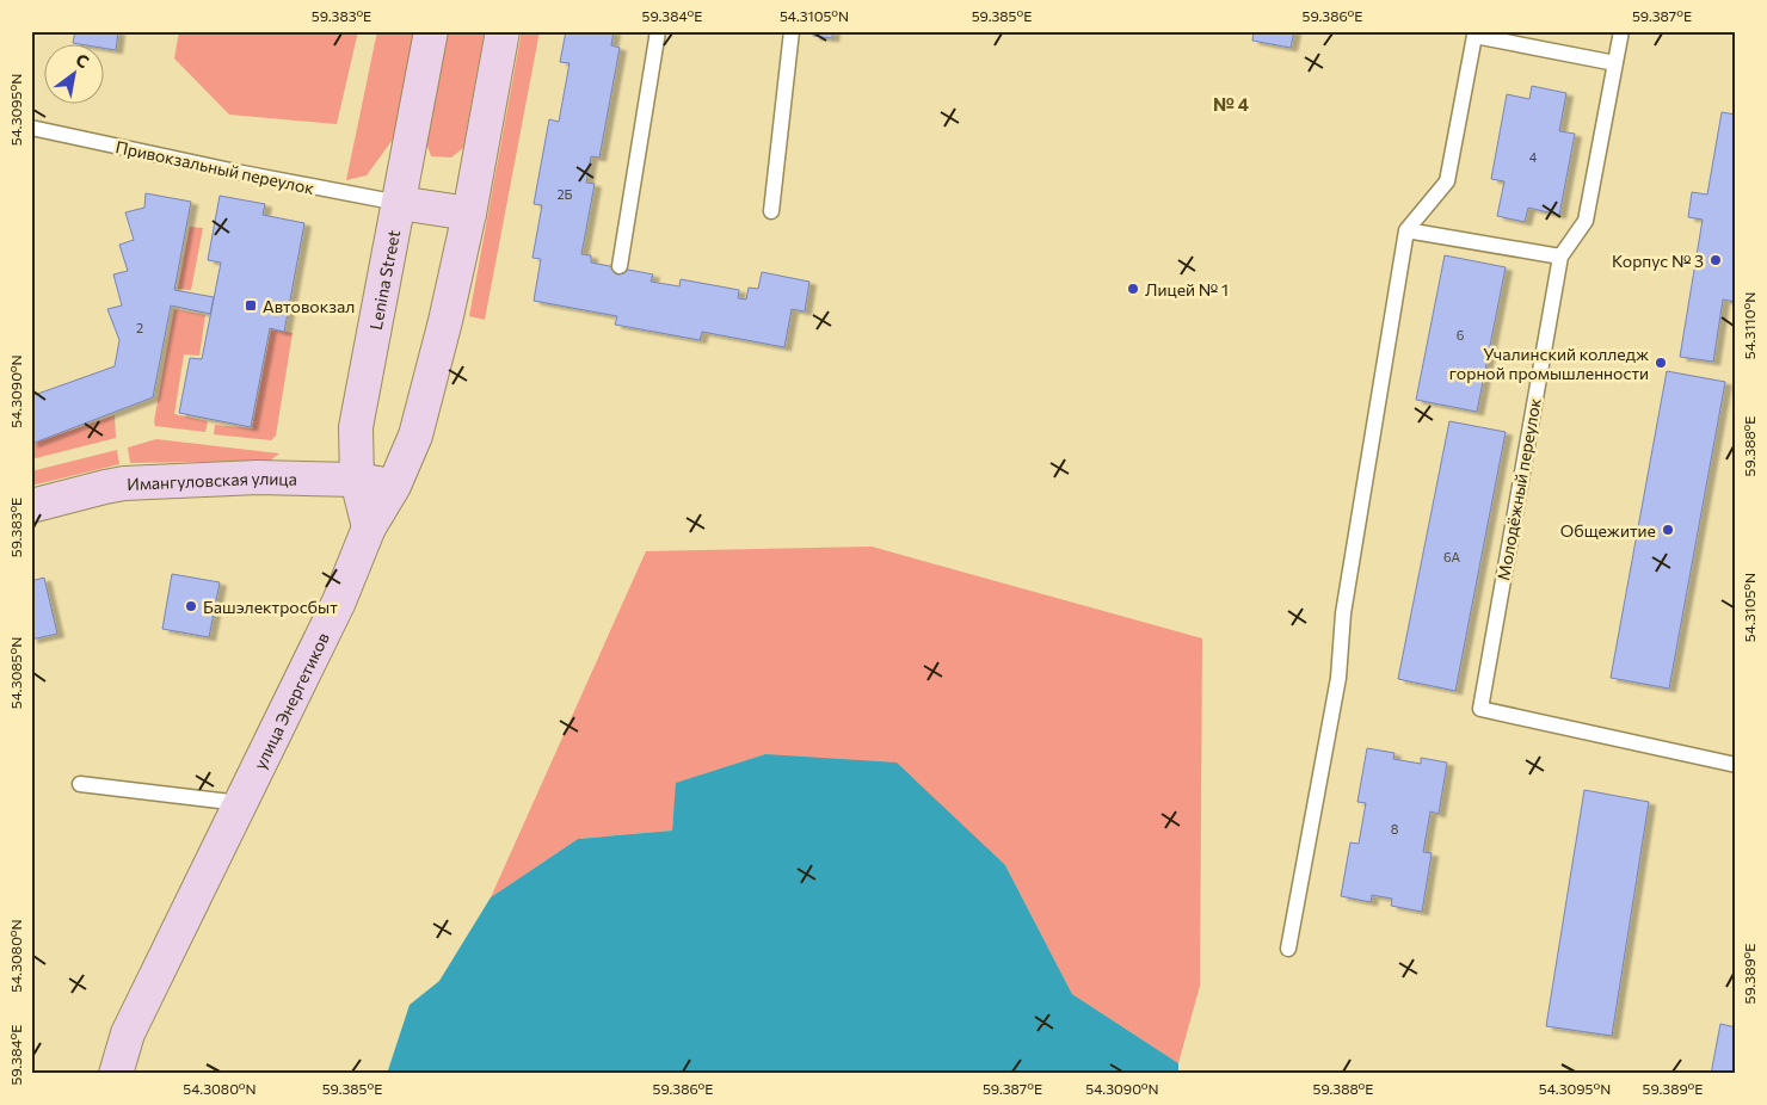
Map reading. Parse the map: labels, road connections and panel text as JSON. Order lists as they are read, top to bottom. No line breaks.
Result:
{"streets":{"main road":["Lenina Street","Имангуловская улица","улица Энергетиков"],"lane":["Привокзальный переулок","Молодёжный переулок"]},"crossings":[["Привокзальный переулок","Lenina Street"],["Lenina Street","Имангуловская улица"],["Lenina Street","улица Энергетиков"],["Имангуловская улица","улица Энергетиков"]],"districts":["№ 4"],"places":{"other":["Корпус № 3","Лицей № 1","Учалинский колледж горной промышленности","Общежитие","Башэлектросбыт"],"transit":["Автовокзал"]},"house_numbers":["4","2Б","2","6","6А","8"],"north":"top right","coordinates":["59.383°E","59.384°E","54.3105°N","59.385°E","59.386°E","59.387°E","54.3095°N","54.3110°N","54.3090°N","59.388°E","54.3085°N","54.3080°N","59.389°E"]}
